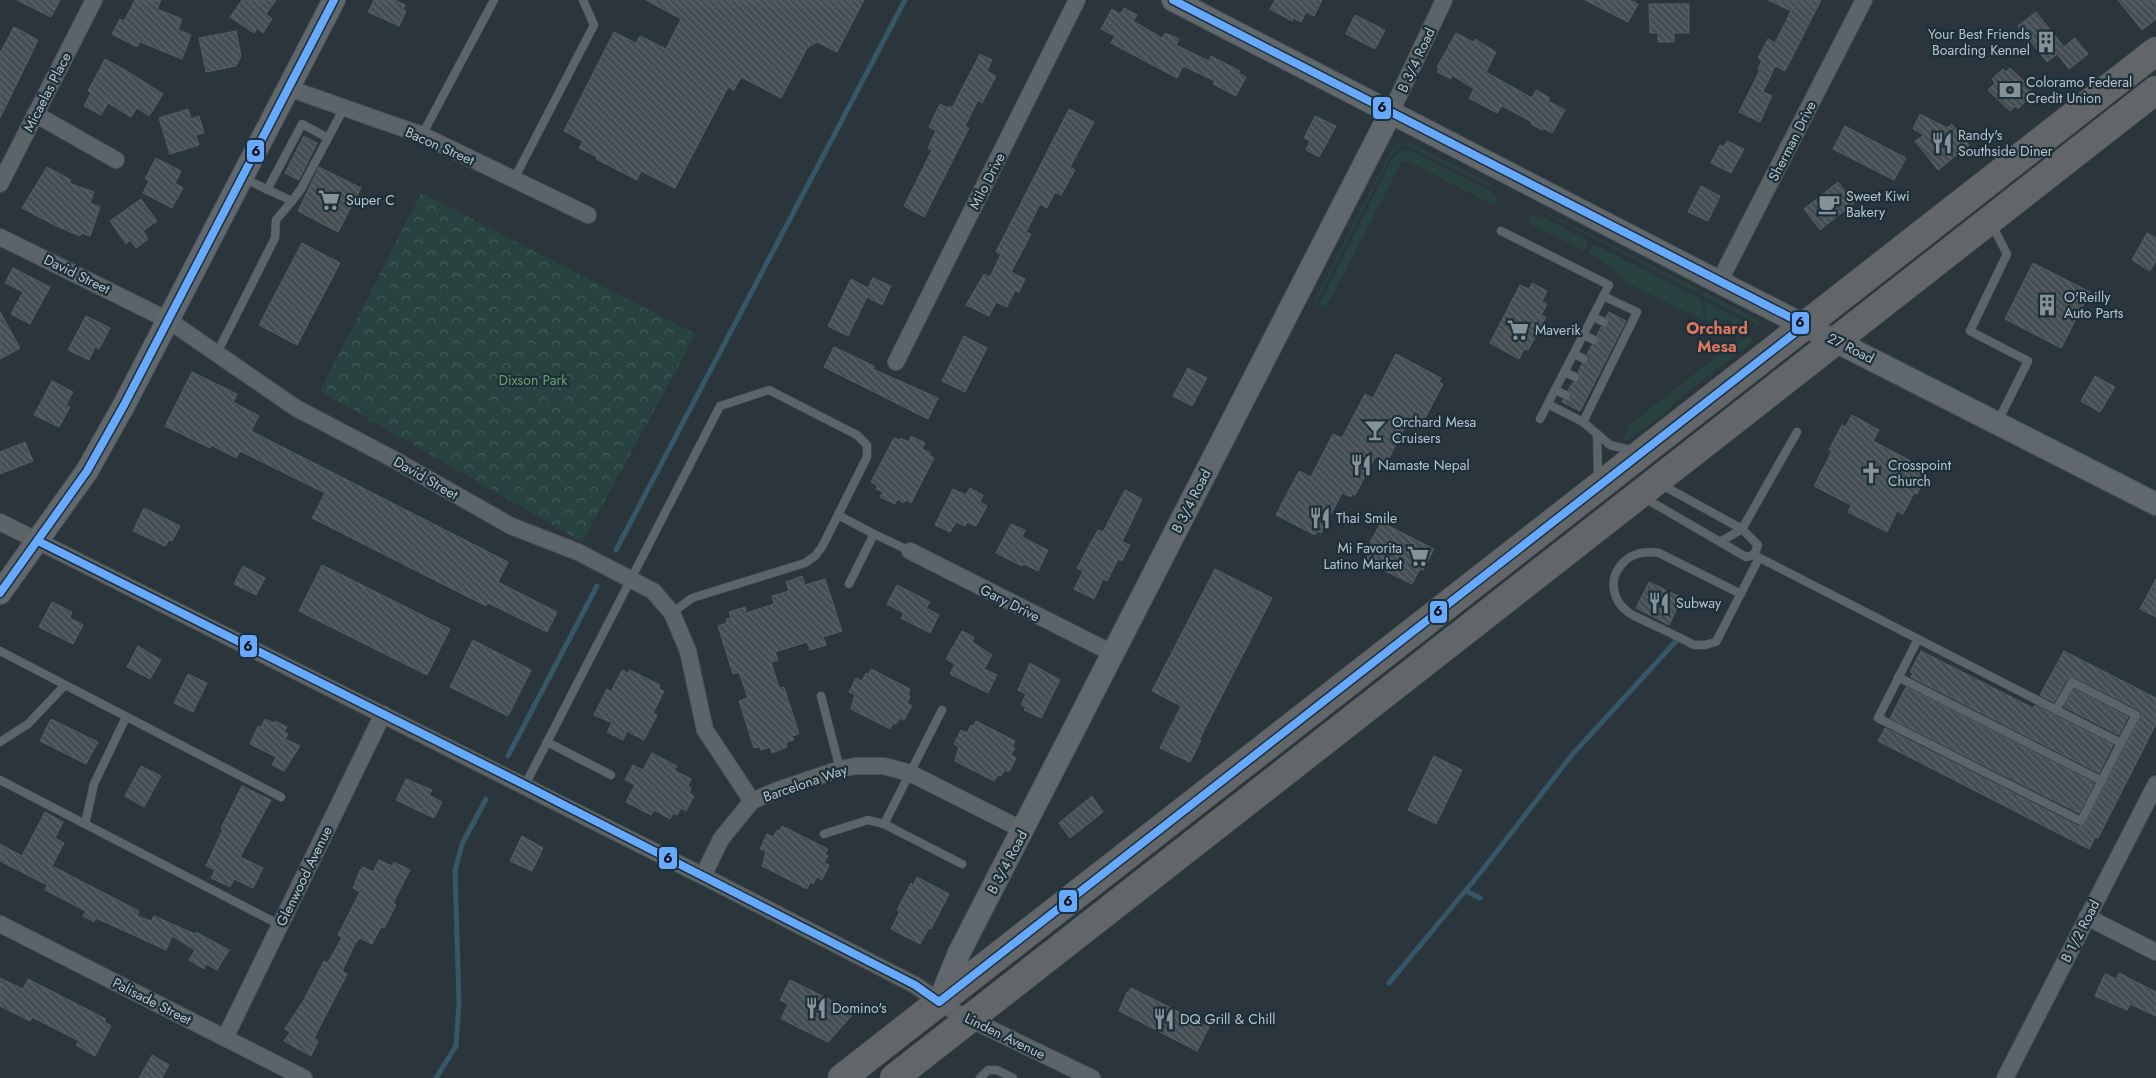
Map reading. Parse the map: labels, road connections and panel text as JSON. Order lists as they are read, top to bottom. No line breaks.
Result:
{"streets":{"street":["B 3/4 Road","Micaelas Place","Sherman Drive","Bacon Street","Milo Drive","David Street","27 Road","Gary Drive","Barcelona Way","Glenwood Avenue","B 1/2 Road","Palisade Street","Linden Avenue"]},"crossings":[["B 3/4 Road","27 Road"],["B 3/4 Road","Gary Drive"],["B 3/4 Road","Barcelona Way"],["B 3/4 Road","Linden Avenue"],["Sherman Drive","27 Road"],["David Street","Barcelona Way"],["Barcelona Way","Linden Avenue"],["Glenwood Avenue","Palisade Street"],["Glenwood Avenue","Linden Avenue"]],"districts":["Orchard Mesa"],"parks":["Dixson Park"],"places":{"building":["Your Best Friends Boarding Kennel","O'Reilly Auto Parts"],"bank":["Coloramo Federal Credit Union"],"restaurant":["Randy's Southside Diner","Namaste Nepal","Thai Smile","Subway","Domino's","DQ Grill & Chill"],"supermarket":["Super C","Maverik","Mi Favorita Latino Market"],"cafe":["Sweet Kiwi Bakery"],"bar":["Orchard Mesa Cruisers"],"church":["Crosspoint Church"]},"lines":["transit line 6"]}
